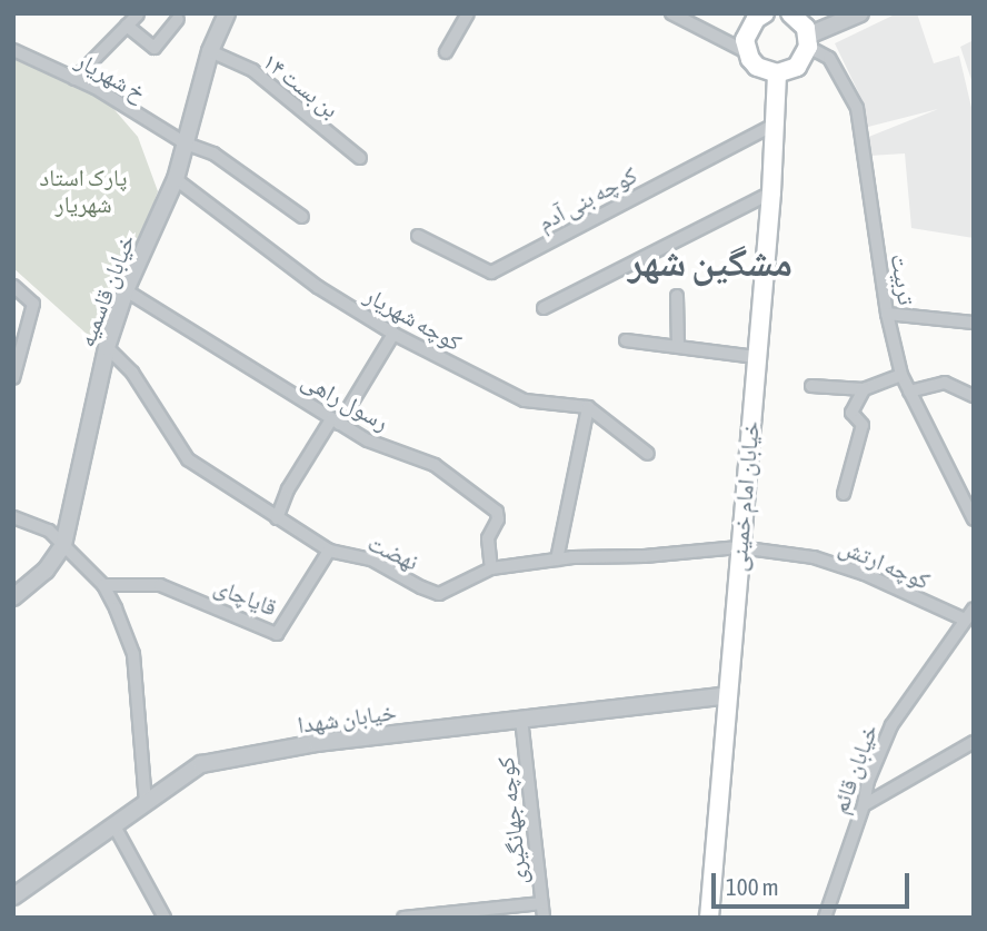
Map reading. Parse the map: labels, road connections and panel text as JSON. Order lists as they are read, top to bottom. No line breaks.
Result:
{"streets":{"main road":["خیابان امام خمینی"],"street":["خ شهریار","بن بست ۱۴","کوچه بنی آدم","تربیت","خیابان قاسمیه","کوچه شهریار","رسول راهی","نهضت","کوچه ارتش","قایاچای","خیابان شهدا","خیابان قائم","کوچه جهانگیری"]},"crossings":[["خ شهریار","خیابان قاسمیه"],["بن بست ۱۴","خیابان قاسمیه"],["کوچه بنی آدم","خیابان امام خمینی"],["خیابان قاسمیه","کوچه شهریار"],["خیابان قاسمیه","رسول راهی"],["خیابان قاسمیه","نهضت"],["رسول راهی","نهضت"],["خیابان امام خمینی","نهضت"],["خیابان امام خمینی","کوچه ارتش"],["خیابان امام خمینی","خیابان شهدا"],["نهضت","کوچه ارتش"],["نهضت","قایاچای"],["کوچه ارتش","خیابان قائم"],["خیابان شهدا","کوچه جهانگیری"]],"districts":["مشگین شهر"],"parks":["پارک استاد شهریار"],"scale_bar":"100 m"}
